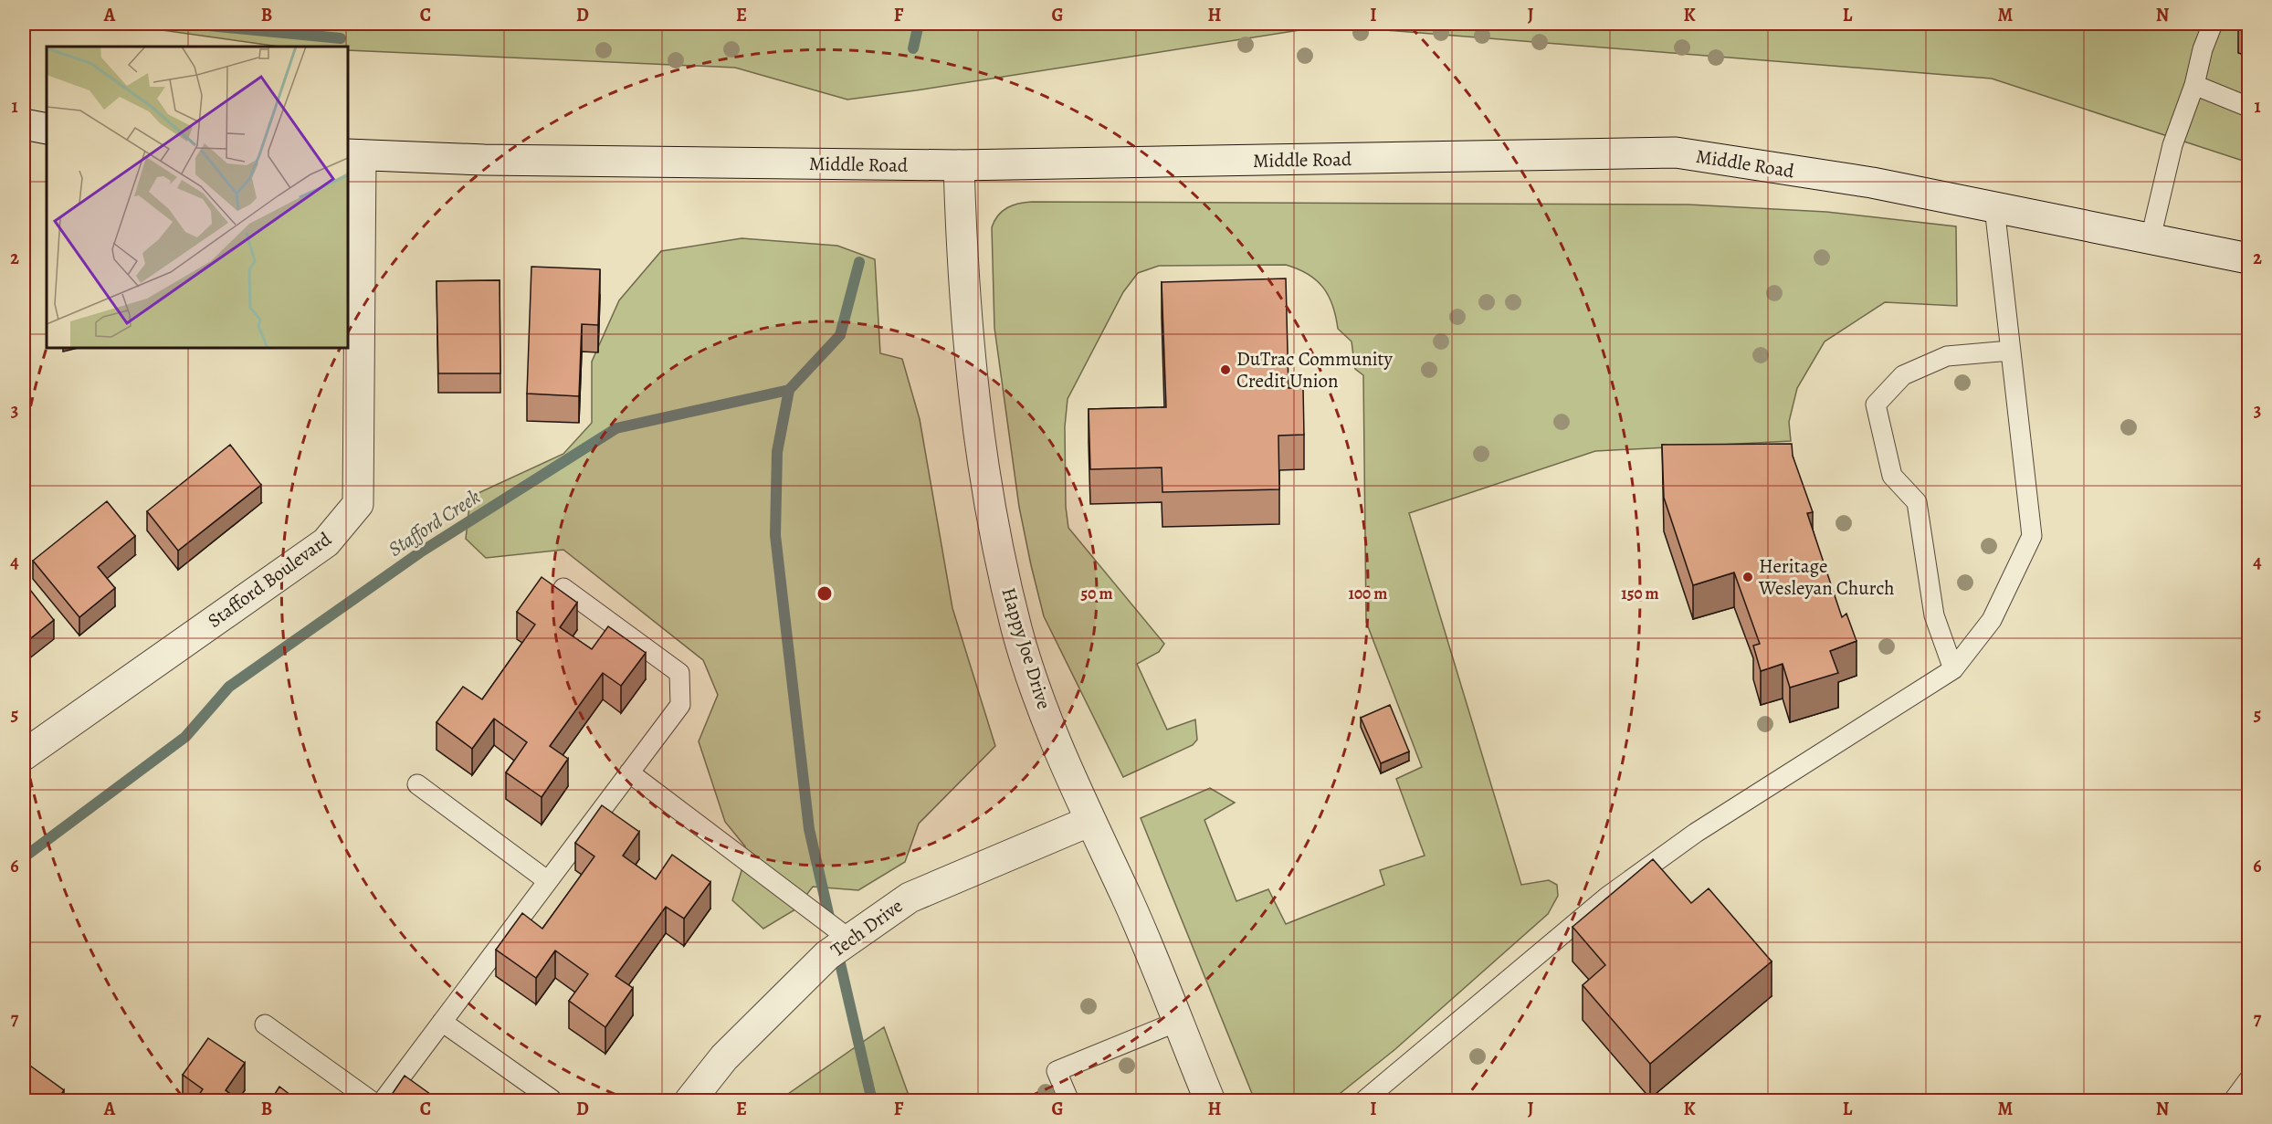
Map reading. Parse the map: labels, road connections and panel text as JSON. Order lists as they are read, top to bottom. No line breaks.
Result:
{"streets":{"street":["Middle Road","Stafford Boulevard","Happy Joe Drive","Tech Drive"]},"crossings":[["Middle Road","Stafford Boulevard"],["Middle Road","Happy Joe Drive"],["Happy Joe Drive","Tech Drive"]],"water":["Stafford Creek"],"places":["DuTrac Community Credit Union","Heritage Wesleyan Church"],"grid":{"columns":["A","B","C","D","E","F","G","H","I","J","K","L","M","N"],"rows":["1","2","3","4","5","6","7"]},"rings":["50 m","100 m","150 m"]}
